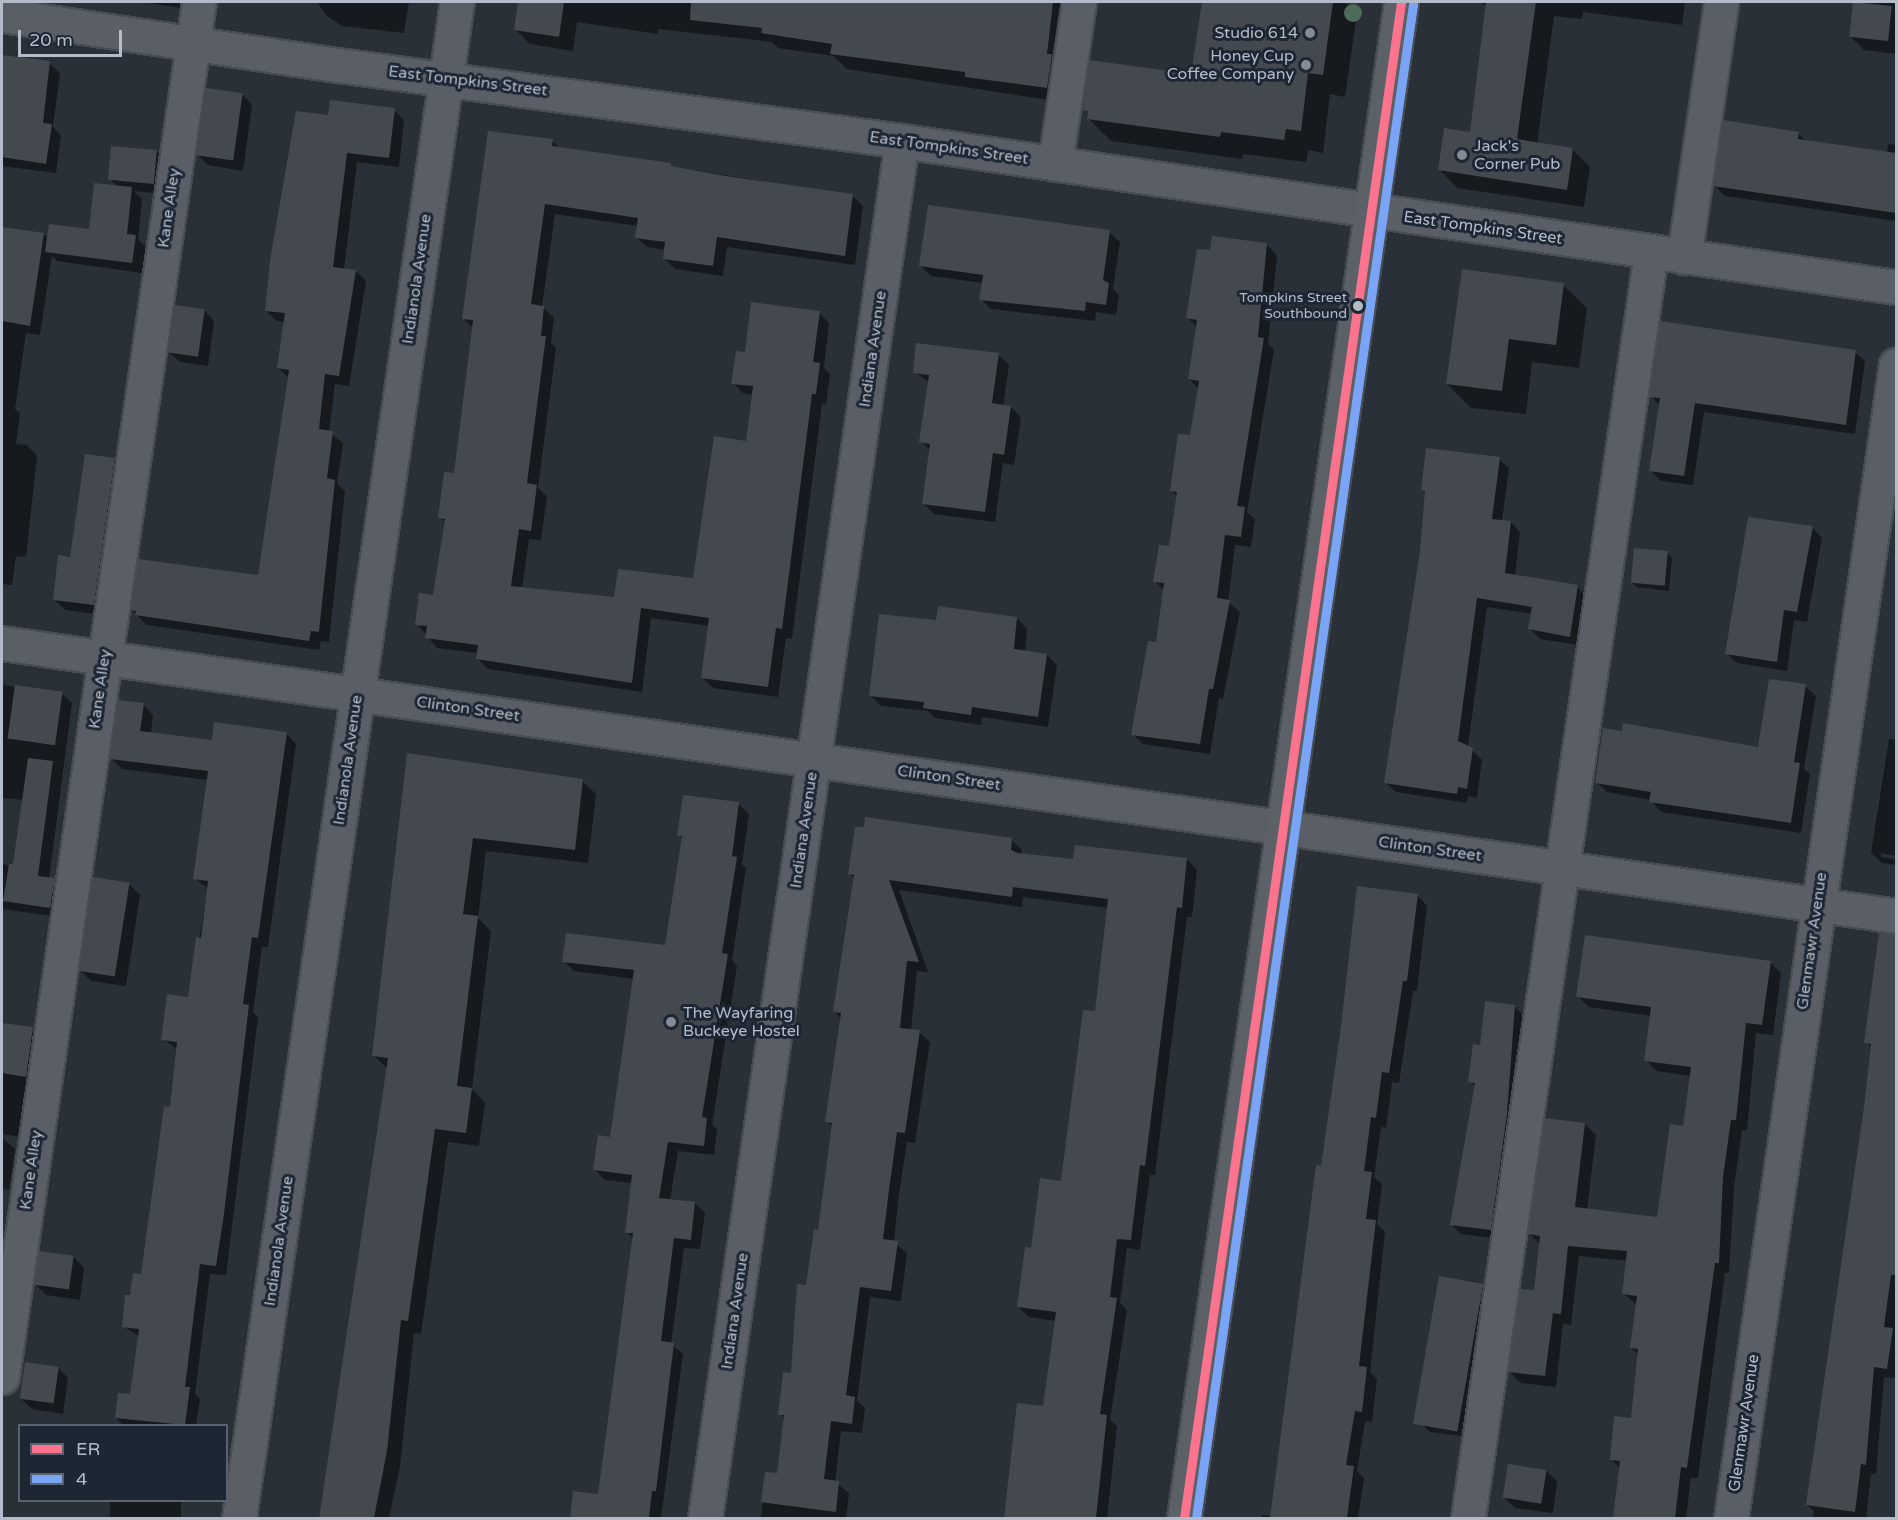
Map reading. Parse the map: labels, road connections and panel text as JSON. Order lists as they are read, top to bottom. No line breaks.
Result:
{"streets":{"street":["East Tompkins Street","Kane Alley","Indianola Avenue","Indiana Avenue","Clinton Street","Glenmawr Avenue"]},"crossings":[["East Tompkins Street","Kane Alley"],["East Tompkins Street","Indianola Avenue"],["East Tompkins Street","Indiana Avenue"],["Kane Alley","Clinton Street"],["Indianola Avenue","Clinton Street"],["Indiana Avenue","Clinton Street"],["Clinton Street","Glenmawr Avenue"]],"places":["Studio 614","Honey Cup Coffee Company","Jack's Corner Pub","Tompkins Street Southbound","The Wayfaring Buckeye Hostel"],"lines":["transit line ER","transit line 4"],"legend":["ER","4"],"scale_bar":"20 m"}
